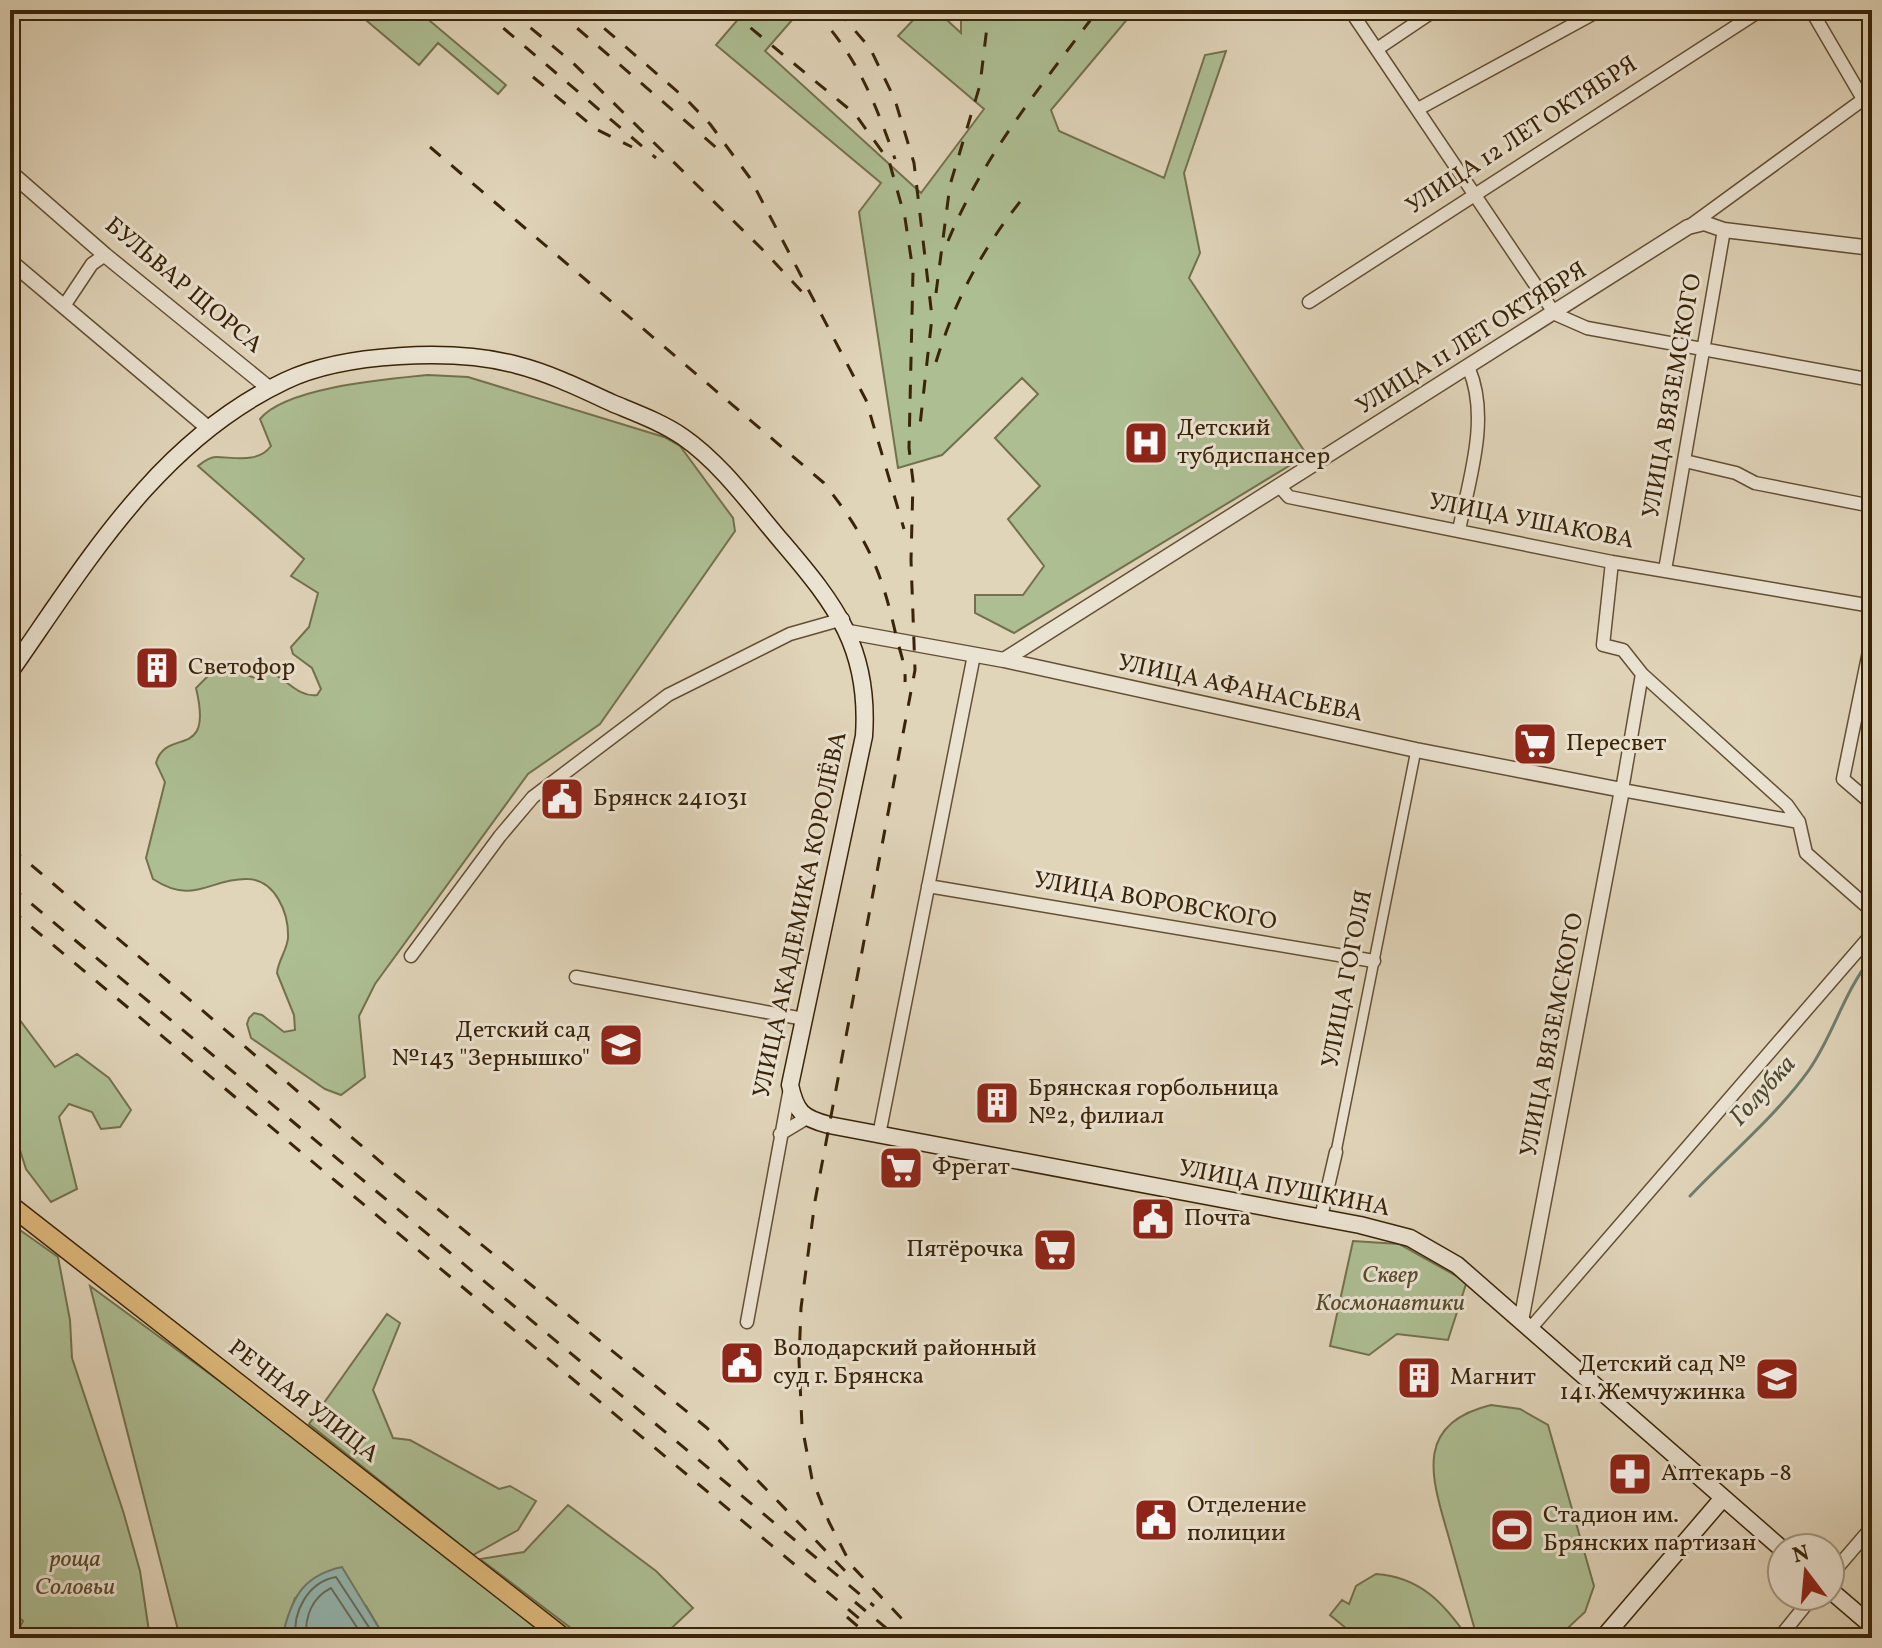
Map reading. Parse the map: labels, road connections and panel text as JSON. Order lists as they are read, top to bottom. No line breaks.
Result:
{"streets":{"main road":["БУЛЬВАР ЩОРСА","УЛИЦА АКАДЕМИКА КОРОЛЁВА","УЛИЦА ПУШКИНА","РЕЧНАЯ УЛИЦА"],"street":["УЛИЦА 12 ЛЕТ ОКТЯБРЯ","УЛИЦА 11 ЛЕТ ОКТЯБРЯ","УЛИЦА ВЯЗЕМСКОГО","УЛИЦА УШАКОВА","УЛИЦА АФАНАСЬЕВА","УЛИЦА ВОРОВСКОГО","УЛИЦА ГОГОЛЯ"]},"crossings":[["БУЛЬВАР ЩОРСА","УЛИЦА АКАДЕМИКА КОРОЛЁВА"],["УЛИЦА 11 ЛЕТ ОКТЯБРЯ","УЛИЦА УШАКОВА"],["УЛИЦА 11 ЛЕТ ОКТЯБРЯ","УЛИЦА АФАНАСЬЕВА"],["УЛИЦА ВЯЗЕМСКОГО","УЛИЦА УШАКОВА"],["УЛИЦА ВЯЗЕМСКОГО","УЛИЦА АФАНАСЬЕВА"],["УЛИЦА ВЯЗЕМСКОГО","УЛИЦА ПУШКИНА"],["УЛИЦА АФАНАСЬЕВА","УЛИЦА АКАДЕМИКА КОРОЛЁВА"],["УЛИЦА АФАНАСЬЕВА","УЛИЦА ГОГОЛЯ"],["УЛИЦА ВОРОВСКОГО","УЛИЦА ГОГОЛЯ"],["УЛИЦА ГОГОЛЯ","УЛИЦА ПУШКИНА"]],"water":["Голубка"],"parks":["Сквер Космонавтики","роща Соловьи"],"places":{"hospital":["Детский тубдиспансер"],"building":["Светофор","Брянская горбольница №2, филиал","Магнит"],"supermarket":["Пересвет","Фрегат","Пятёрочка"],"public building":["Брянск 241031","Почта","Володарский районный суд г. Брянска","Отделение полиции"],"school or university":["Детский сад №143 \"Зернышко\"","Детский сад № 141 Жемчужинка"],"pharmacy":["Аптекарь -8"],"sports":["Стадион им. Брянских партизан"]},"north":"top"}
